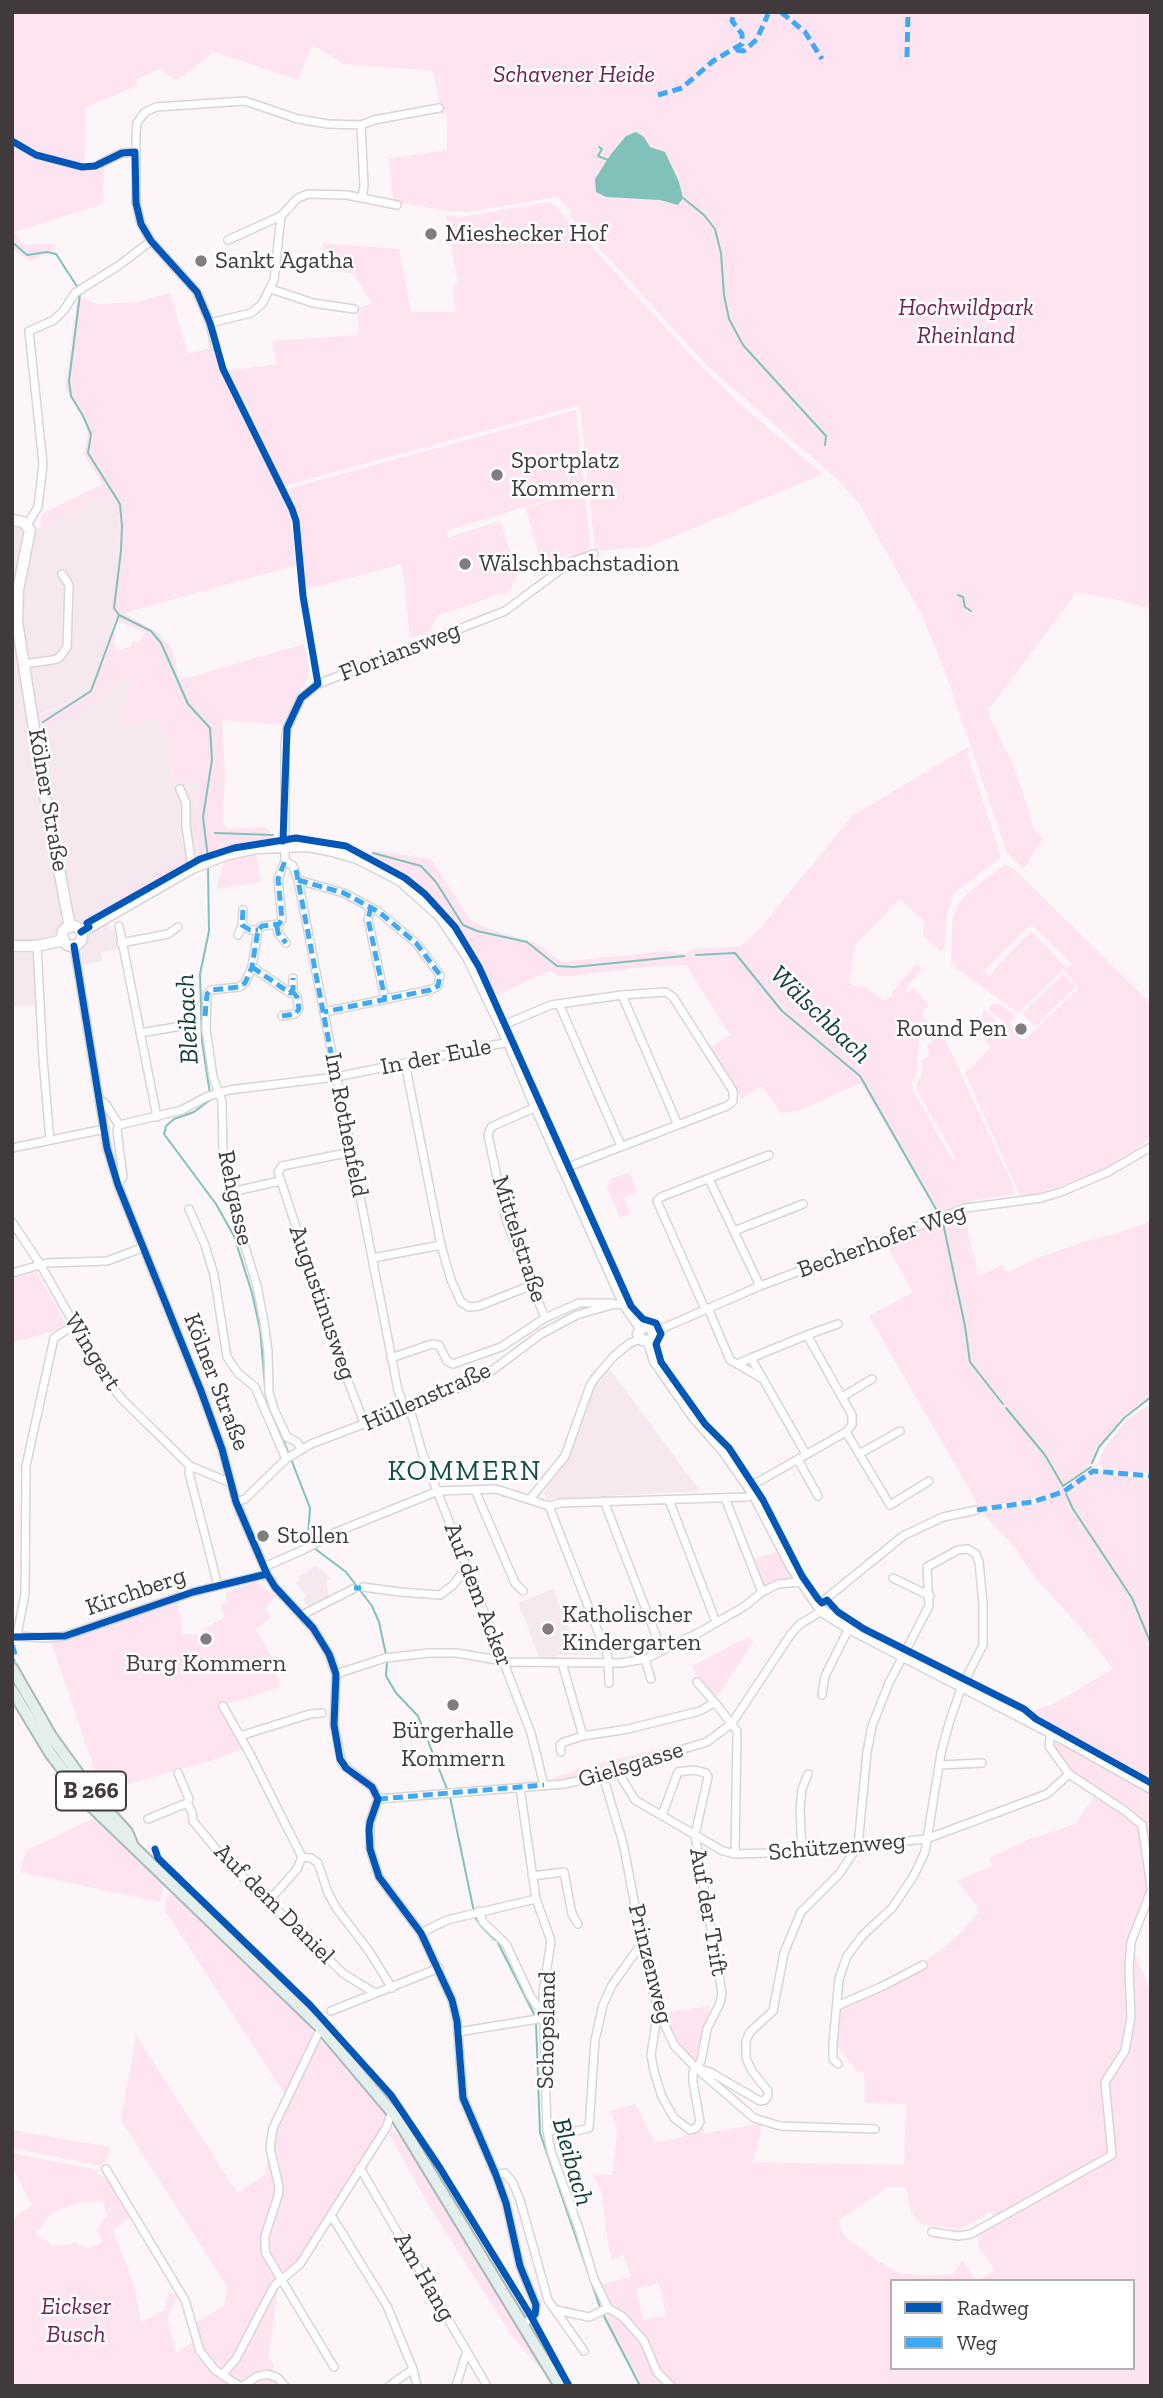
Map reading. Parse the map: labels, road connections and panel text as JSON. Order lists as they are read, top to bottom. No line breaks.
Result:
{"streets":{"main road":["B 266"],"street":["Floriansweg","Kölner Straße","In der Eule","Im Rothenfeld","Rehgasse","Mittelstraße","Becherhofer Weg","Augustinusweg","Wingert","Hüllenstraße","Kirchberg","Auf dem Acker","Gielsgasse","Schützenweg","Auf dem Daniel","Auf der Trift","Prinzenweg","Schopsland","Am Hang"]},"crossings":[["Kölner Straße","Wingert"],["Kölner Straße","Hüllenstraße"],["Kölner Straße","Kirchberg"],["Kölner Straße","Gielsgasse"],["In der Eule","Im Rothenfeld"],["In der Eule","Rehgasse"],["Im Rothenfeld","Hüllenstraße"],["Im Rothenfeld","Auf dem Acker"],["Rehgasse","Hüllenstraße"],["Augustinusweg","Hüllenstraße"],["Hüllenstraße","Auf dem Acker"],["Kirchberg","Auf dem Acker"],["Auf dem Acker","Gielsgasse"],["Gielsgasse","Schützenweg"],["Gielsgasse","Prinzenweg"],["Gielsgasse","Schopsland"],["Schützenweg","Auf der Trift"],["Auf der Trift","Prinzenweg"]],"districts":["KOMMERN"],"water":["Wälschbach","Bleibach"],"parks":["Schavener Heide","Hochwildpark Rheinland","Eickser Busch"],"places":["Mieshecker Hof","Sankt Agatha","Sportplatz Kommern","Wälschbachstadion","Round Pen","Stollen","Katholischer Kindergarten","Burg Kommern","Bürgerhalle Kommern"],"legend":["Radweg","Weg"]}
